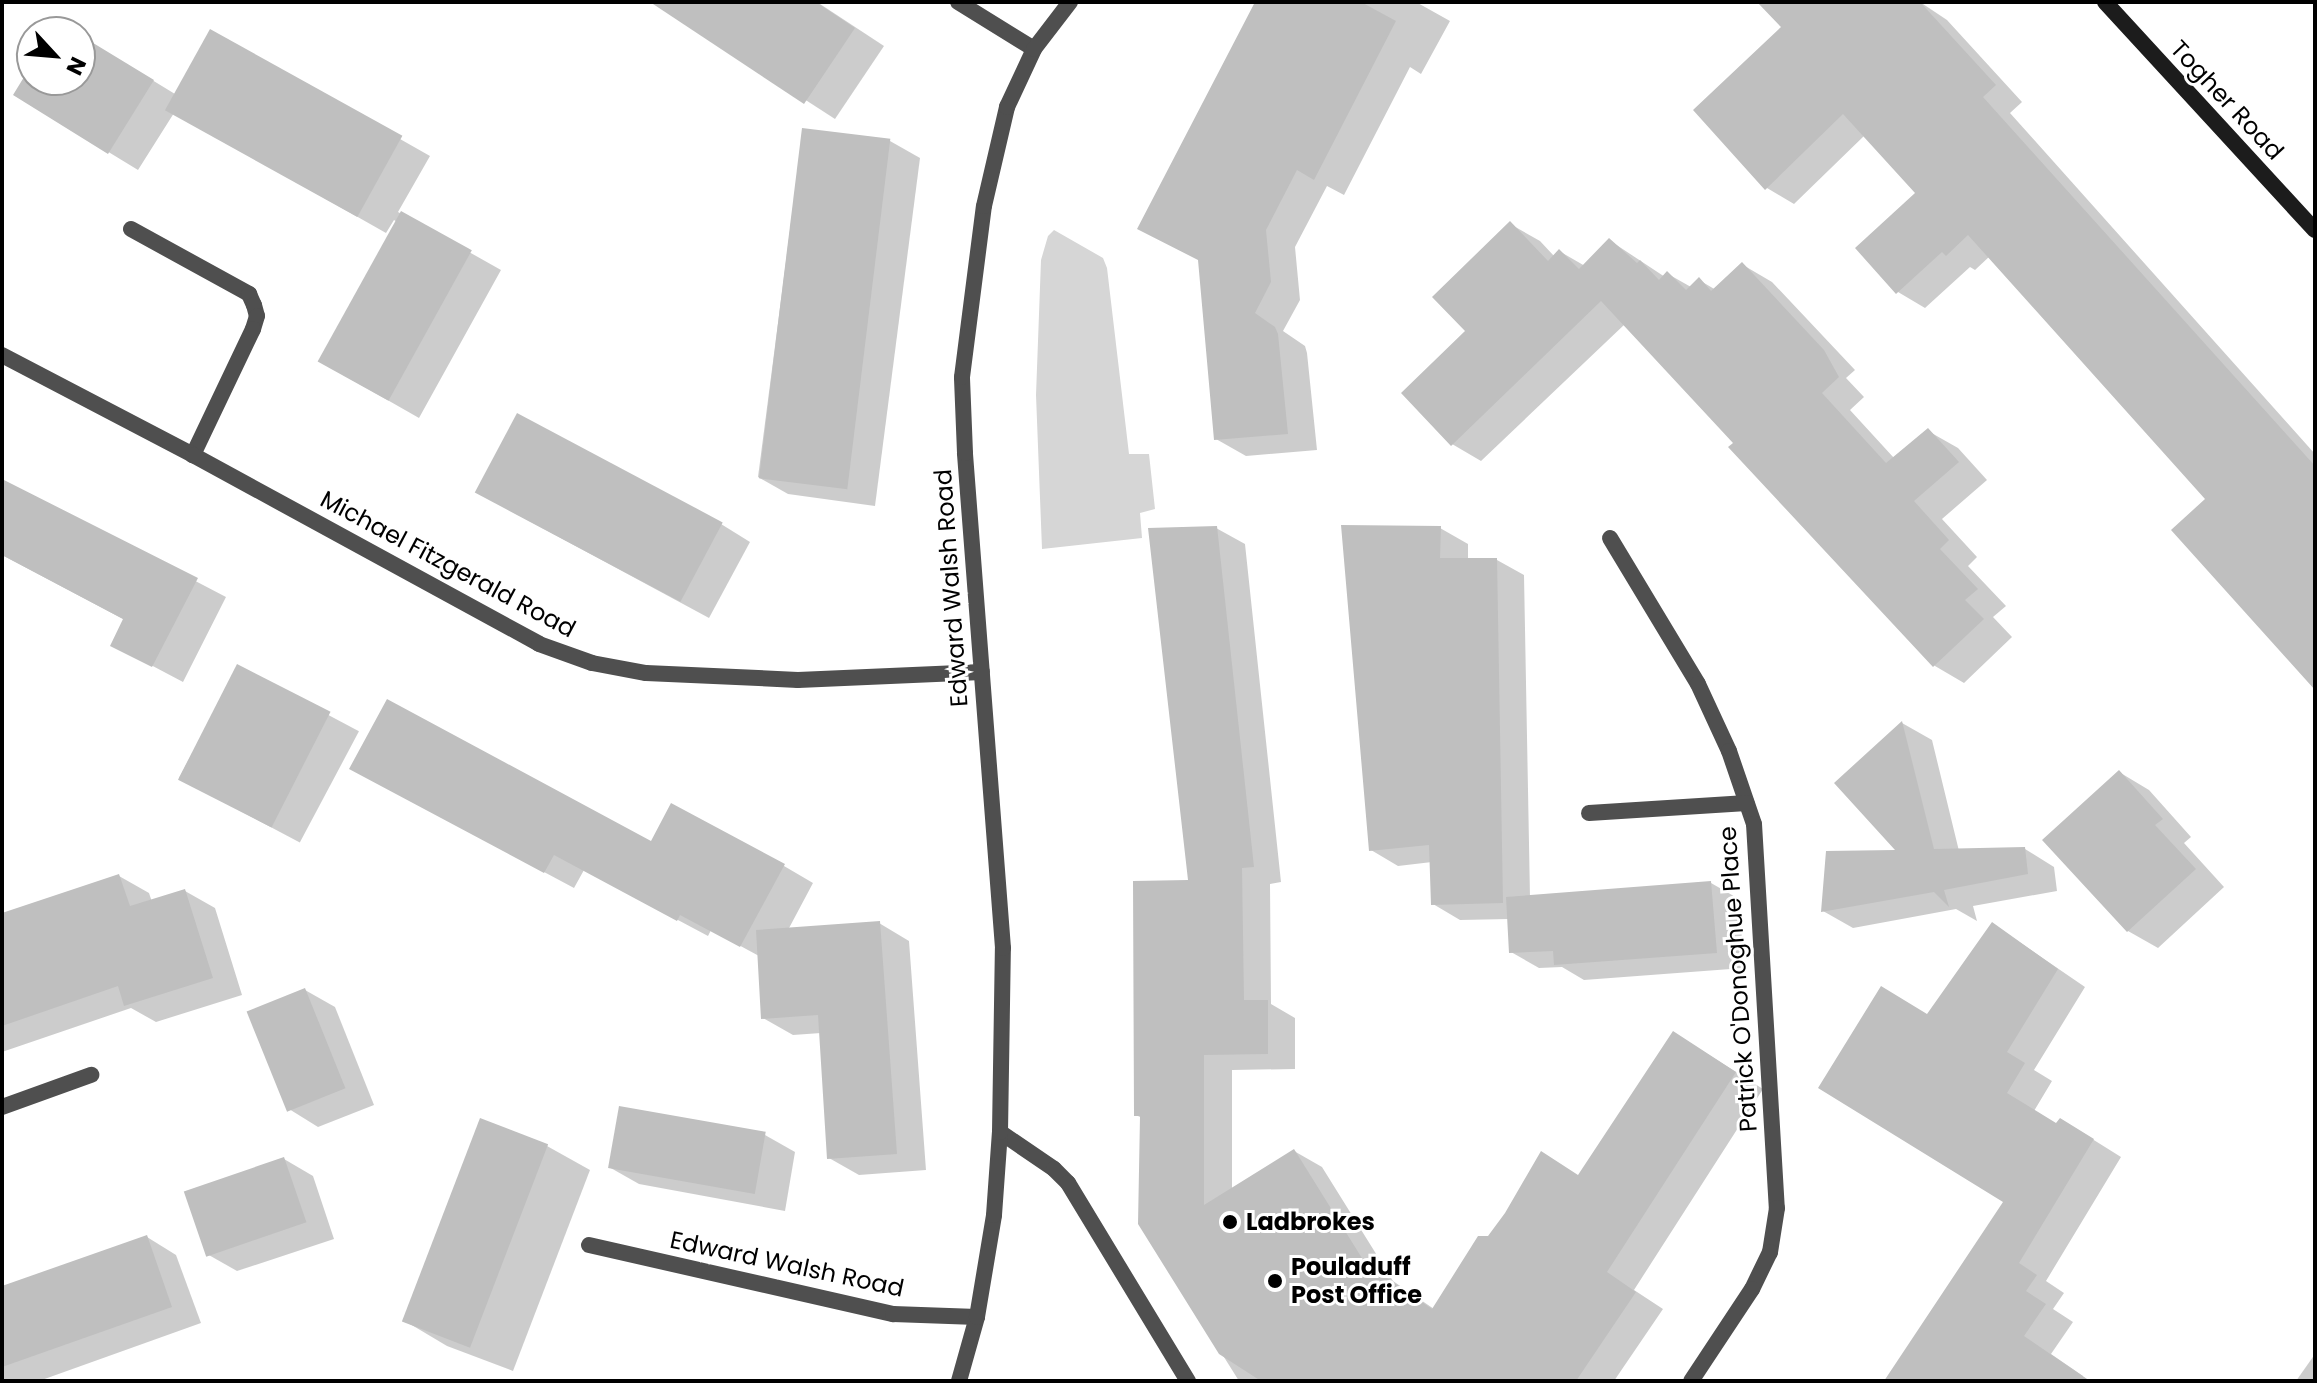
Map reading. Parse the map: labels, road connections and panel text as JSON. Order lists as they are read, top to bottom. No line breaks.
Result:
{"streets":{"street":["Togher Road","Michael Fitzgerald Road","Edward Walsh Road","Patrick O'Donoghue Place"]},"crossings":[["Michael Fitzgerald Road","Edward Walsh Road"]],"places":["Ladbrokes","Pouladuff Post Office"],"north":"bottom right"}
